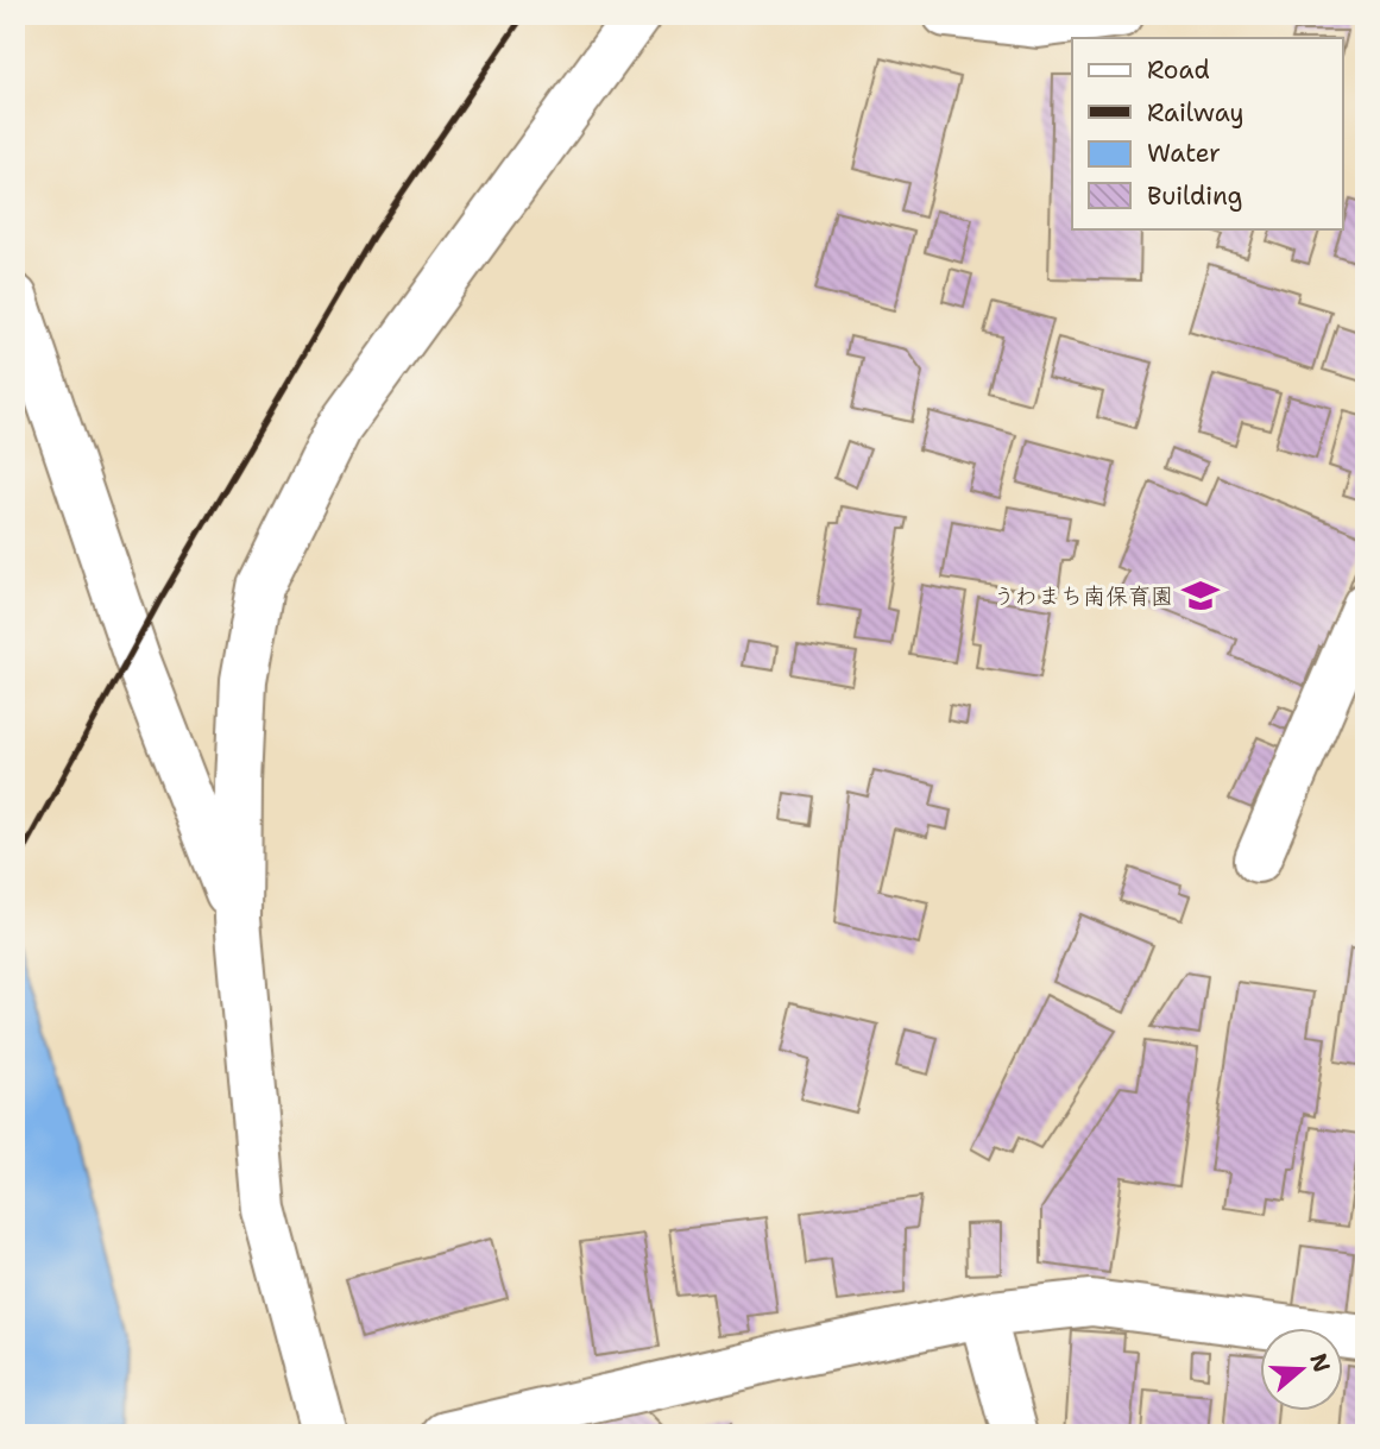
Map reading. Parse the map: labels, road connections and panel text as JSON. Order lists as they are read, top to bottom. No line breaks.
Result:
{"places":{"school or university":["うわまち南保育園"]},"legend":["Road","Railway","Water","Building"],"north":"right"}
